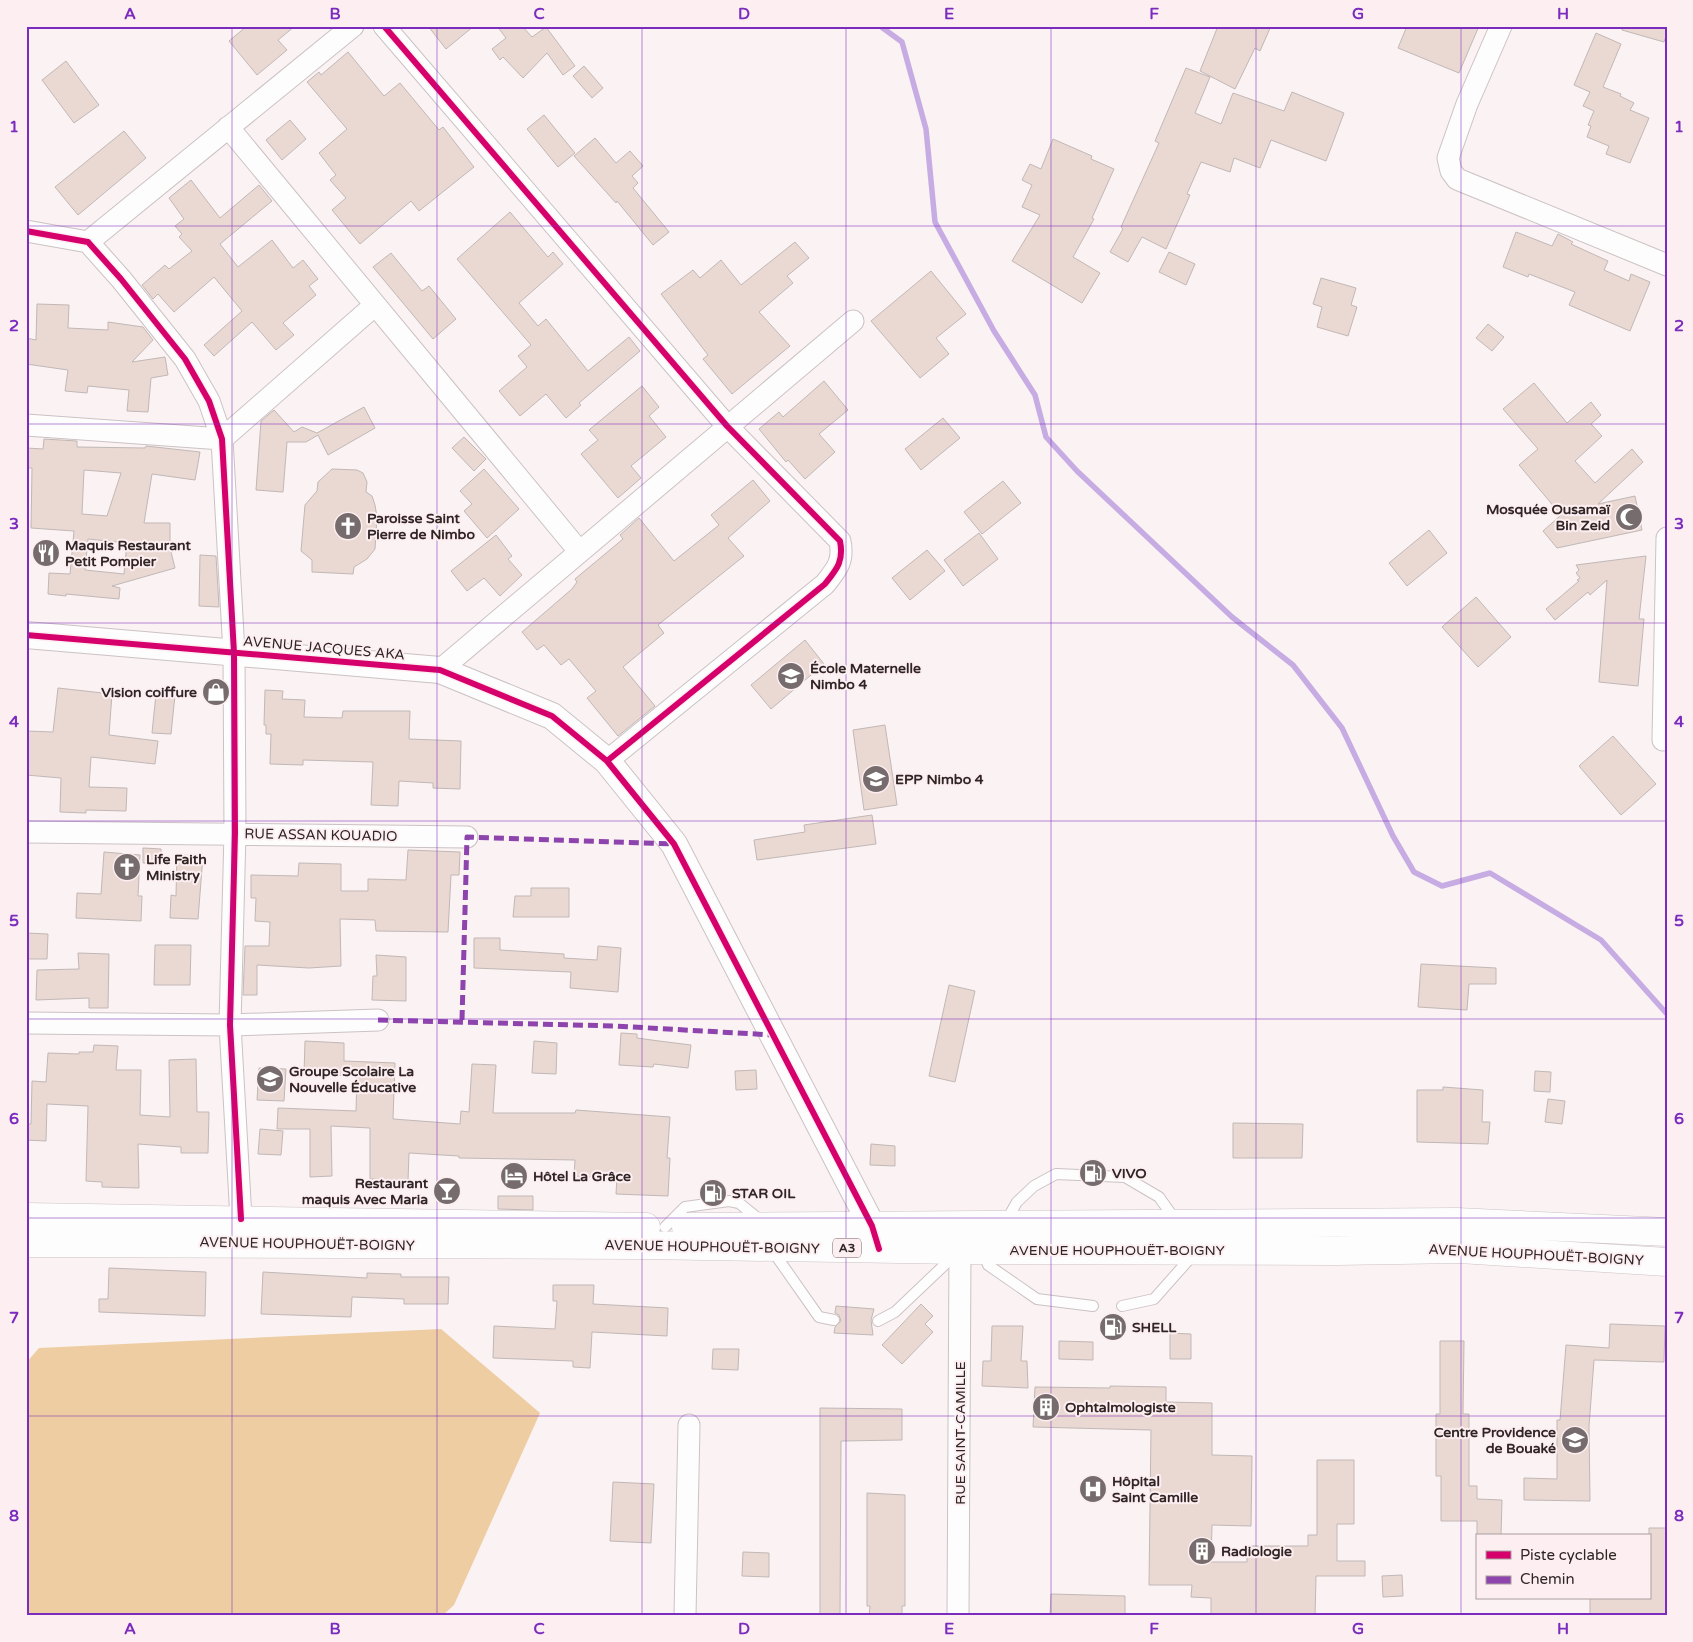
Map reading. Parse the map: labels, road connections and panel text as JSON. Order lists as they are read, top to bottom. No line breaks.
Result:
{"streets":{"highway":["AVENUE HOUPHOUËT-BOIGNY","A3"],"street":["AVENUE JACQUES AKA","RUE ASSAN KOUADIO","RUE SAINT-CAMILLE"]},"crossings":[["AVENUE JACQUES AKA","AVENUE HOUPHOUËT-BOIGNY"],["AVENUE HOUPHOUËT-BOIGNY","RUE SAINT-CAMILLE"]],"places":{"mosque":["Mosquée Ousamaï Bin Zeid"],"church":["Paroisse Saint Pierre de Nimbo","Life Faith Ministry"],"restaurant":["Maquis Restaurant Petit Pompier"],"school or university":["École Maternelle Nimbo 4","EPP Nimbo 4","Groupe Scolaire La Nouvelle Éducative","Centre Providence de Bouaké"],"shop":["Vision coiffure"],"fuel station":["VIVO","STAR OIL","SHELL"],"hotel":["Hôtel La Grâce"],"bar":["Restaurant maquis Avec Maria"],"building":["Ophtalmologiste","Radiologie"],"hospital":["Hôpital Saint Camille"]},"legend":["Piste cyclable","Chemin"],"grid":{"columns":["A","B","C","D","E","F","G","H"],"rows":["1","2","3","4","5","6","7","8"]}}
